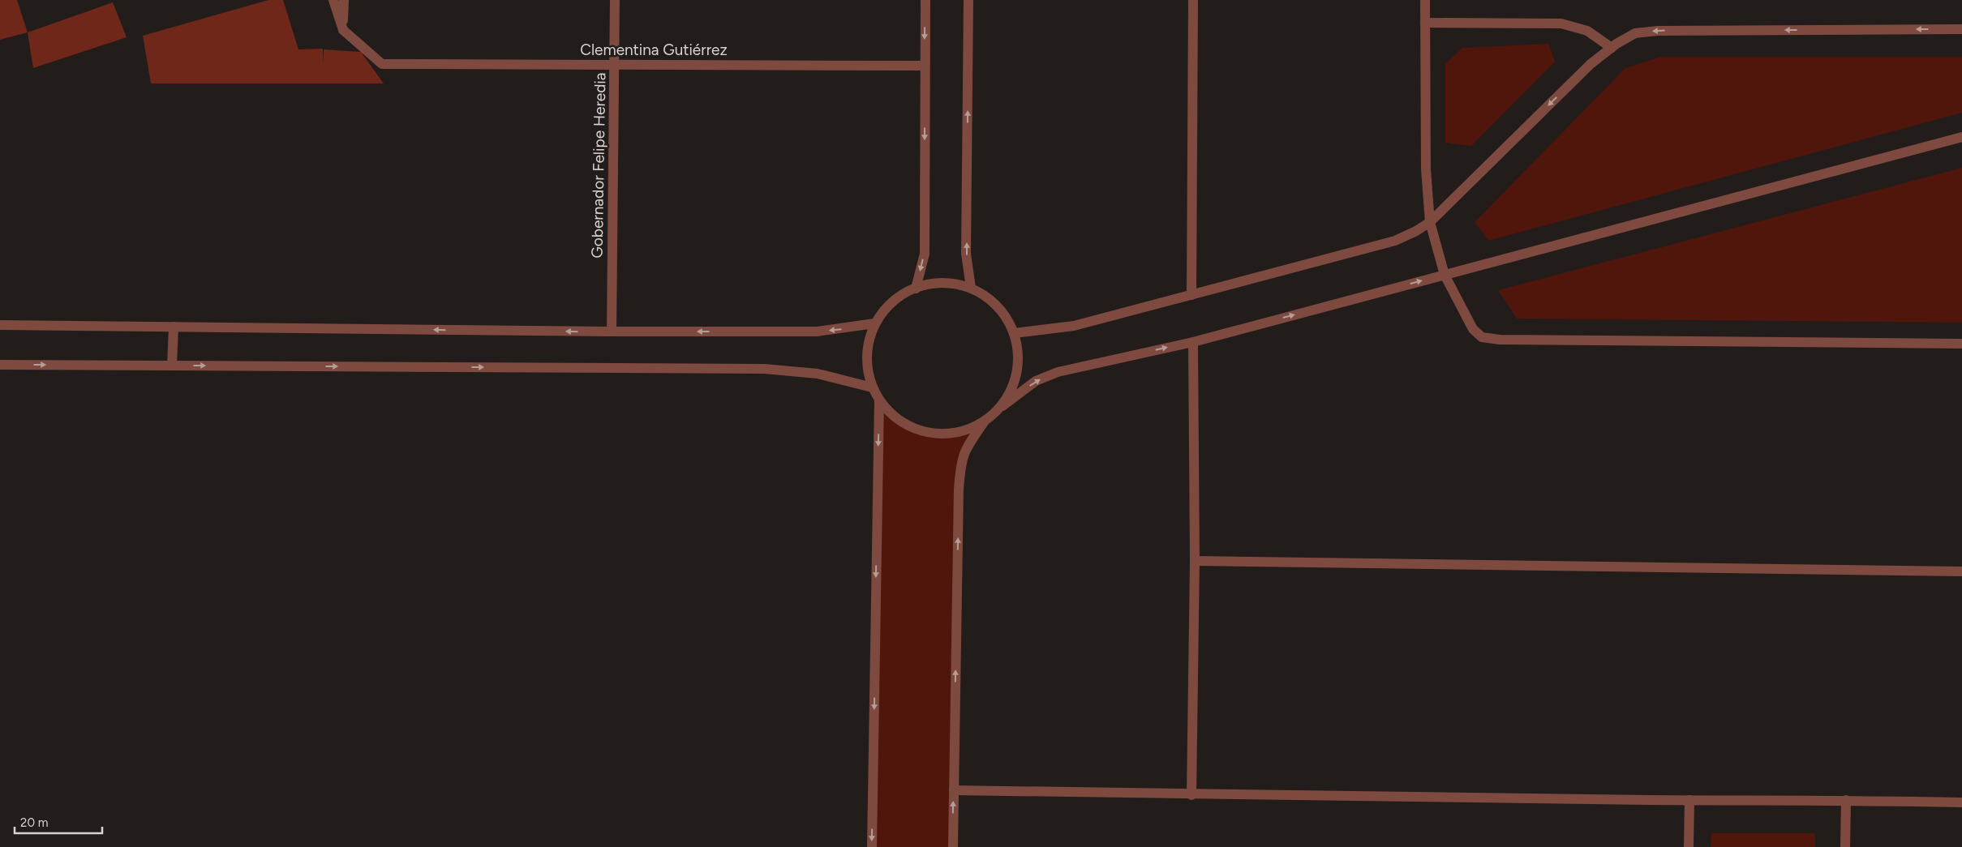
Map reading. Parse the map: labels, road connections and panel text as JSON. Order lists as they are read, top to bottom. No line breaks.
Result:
{"streets":{"street":["Clementina Gutiérrez","Gobernador Felipe Heredia"]},"crossings":[["Clementina Gutiérrez","Gobernador Felipe Heredia"]],"scale_bar":"20 m"}
